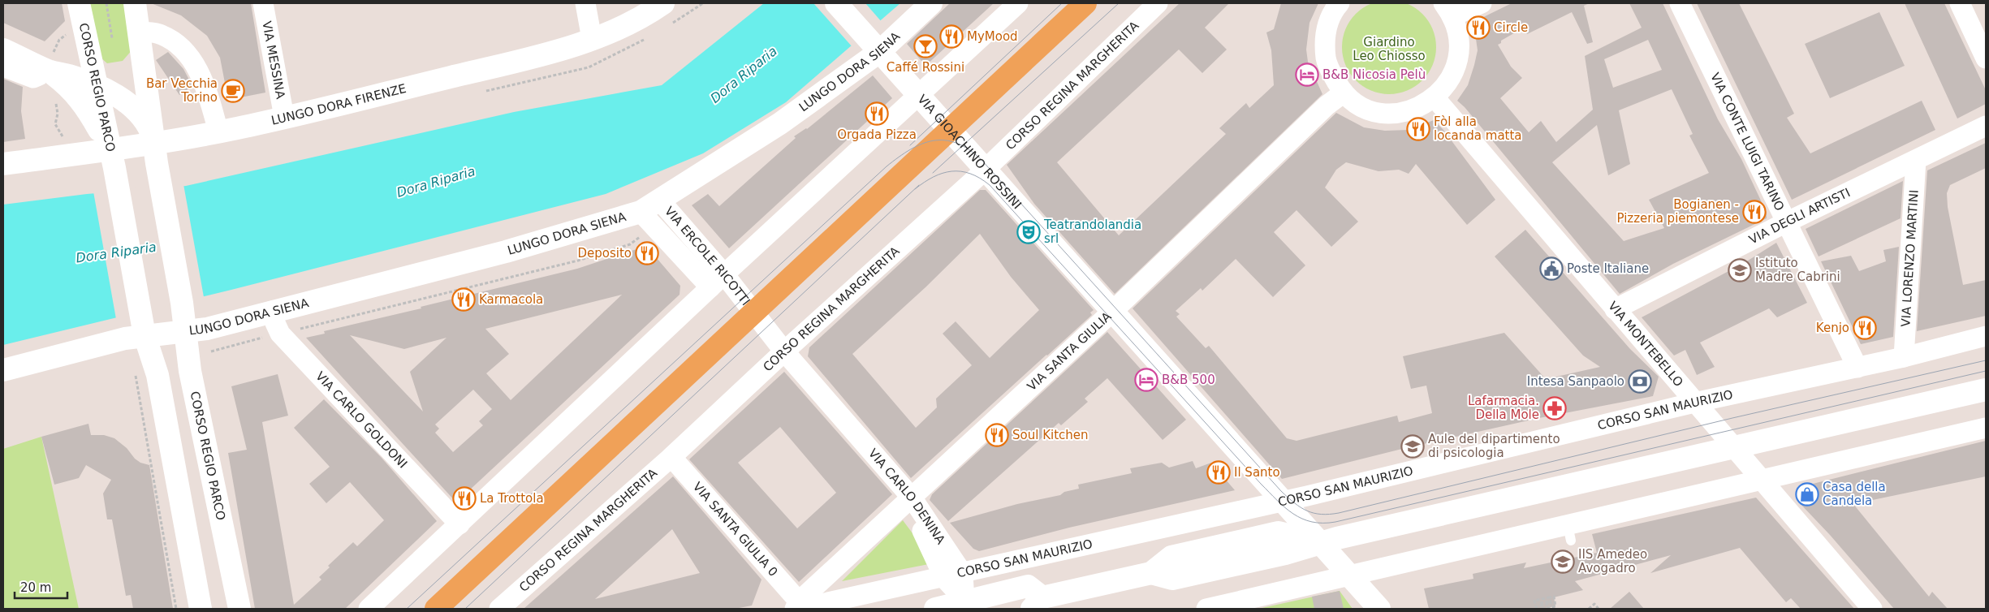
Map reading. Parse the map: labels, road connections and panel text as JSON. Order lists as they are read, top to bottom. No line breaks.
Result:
{"streets":{"street":["VIA MESSINA","LUNGO DORA SIENA","CORSO REGINA MARGHERITA","CORSO REGIO PARCO","LUNGO DORA FIRENZE","VIA CONTE LUIGI TARINO","VIA GIOACHINO ROSSINI","VIA DEGLI ARTISTI","VIA ERCOLE RICOTTI","VIA LORENZO MARTINI","VIA MONTEBELLO","VIA SANTA GIULIA","CORSO SAN MAURIZIO","VIA CARLO GOLDONI","VIA CARLO DENINA","VIA SANTA GIULIA 0"]},"crossings":[["VIA MESSINA","LUNGO DORA FIRENZE"],["LUNGO DORA SIENA","CORSO REGIO PARCO"],["LUNGO DORA SIENA","VIA GIOACHINO ROSSINI"],["LUNGO DORA SIENA","VIA ERCOLE RICOTTI"],["LUNGO DORA SIENA","VIA CARLO GOLDONI"],["CORSO REGINA MARGHERITA","VIA GIOACHINO ROSSINI"],["CORSO REGINA MARGHERITA","VIA CARLO DENINA"],["CORSO REGINA MARGHERITA","VIA SANTA GIULIA 0"],["CORSO REGIO PARCO","LUNGO DORA FIRENZE"],["VIA CONTE LUIGI TARINO","VIA DEGLI ARTISTI"],["VIA CONTE LUIGI TARINO","CORSO SAN MAURIZIO"],["VIA GIOACHINO ROSSINI","VIA SANTA GIULIA"],["VIA GIOACHINO ROSSINI","CORSO SAN MAURIZIO"],["VIA DEGLI ARTISTI","VIA LORENZO MARTINI"],["VIA DEGLI ARTISTI","VIA MONTEBELLO"],["VIA ERCOLE RICOTTI","VIA CARLO DENINA"],["VIA LORENZO MARTINI","CORSO SAN MAURIZIO"],["VIA MONTEBELLO","CORSO SAN MAURIZIO"],["VIA SANTA GIULIA","CORSO SAN MAURIZIO"],["VIA SANTA GIULIA","VIA CARLO DENINA"],["VIA SANTA GIULIA","VIA SANTA GIULIA 0"],["CORSO SAN MAURIZIO","VIA CARLO DENINA"],["CORSO SAN MAURIZIO","VIA SANTA GIULIA 0"]],"water":["Dora Riparia"],"parks":["Giardino Leo Chiosso"],"places":{"restaurant":["Circle","MyMood","Orgada Pizza","Fòl alla locanda matta","Bogianen - Pizzeria piemontese","Deposito","Karmacola","Kenjo","Soul Kitchen","Il Santo","La Trottola"],"bar":["Caffé Rossini"],"hotel":["B&B Nicosia Pelù","B&B 500"],"cafe":["Bar Vecchia Torino"],"theatre":["Teatrandolandia srl"],"public building":["Poste Italiane"],"school or university":["Istituto Madre Cabrini","Aule del dipartimento di psicologia","IIS Amedeo Avogadro"],"bank":["Intesa Sanpaolo"],"pharmacy":["Lafarmacia. Della Mole"],"shop":["Casa della Candela"]},"scale_bar":"20 m"}
